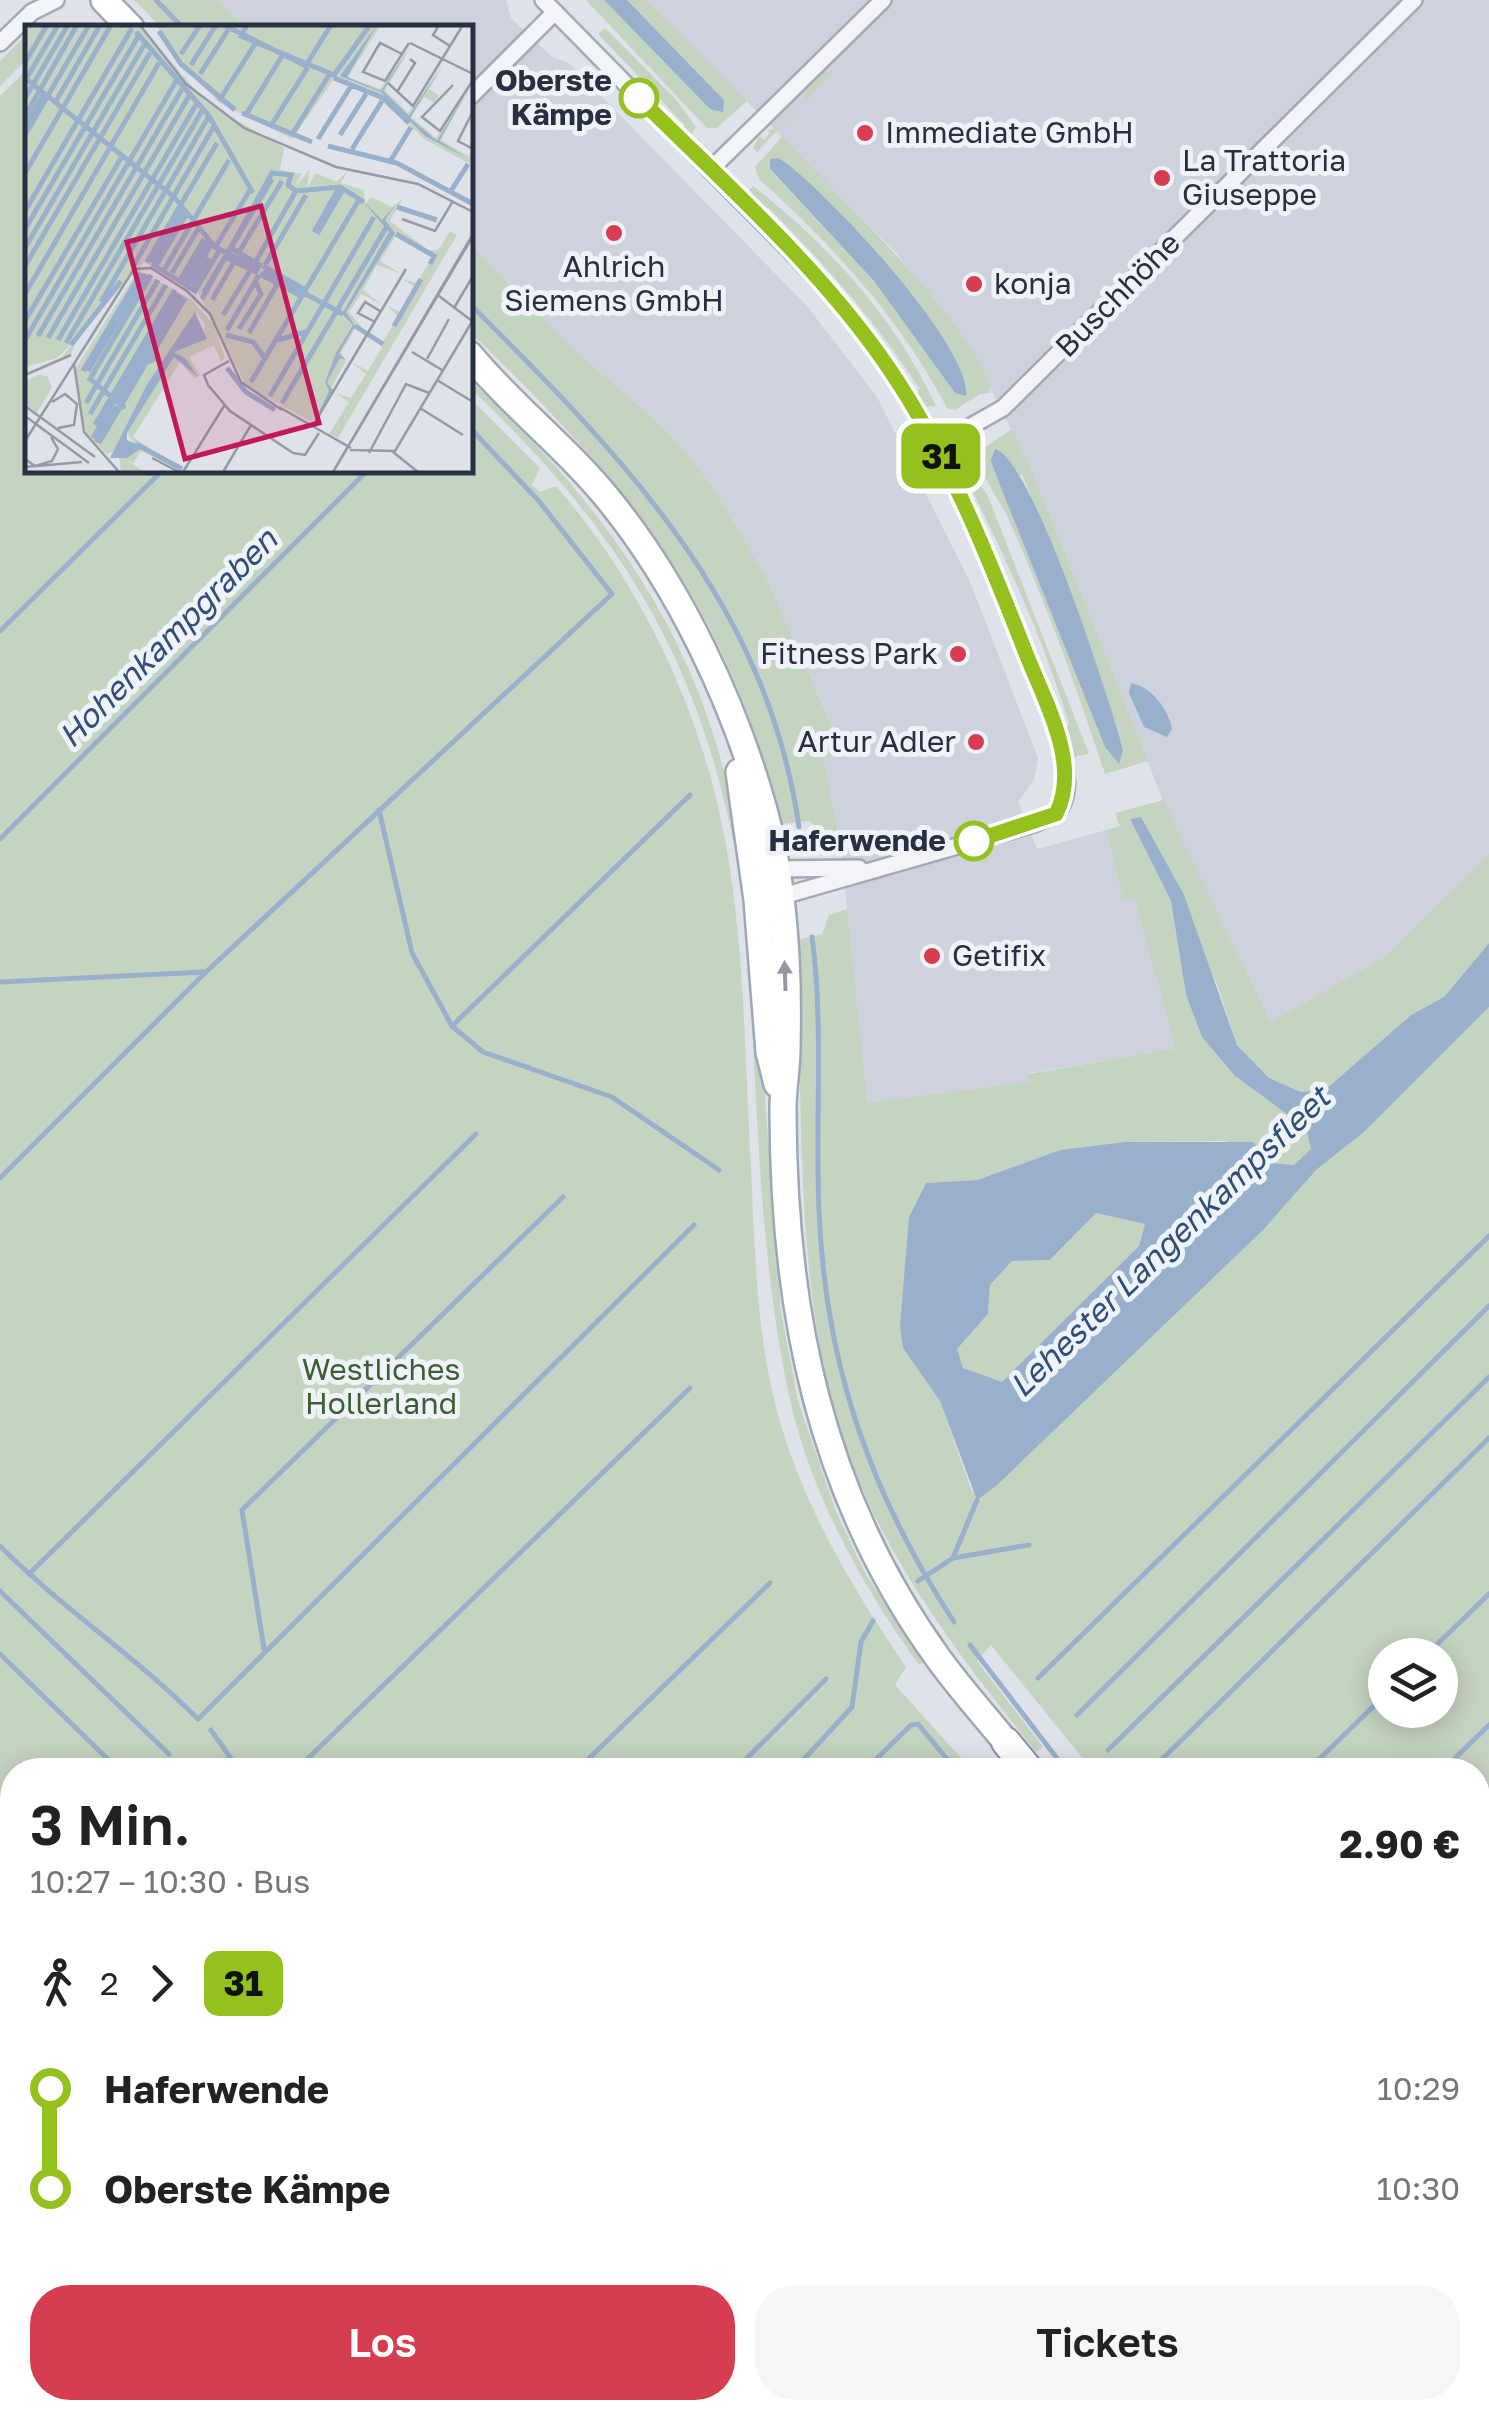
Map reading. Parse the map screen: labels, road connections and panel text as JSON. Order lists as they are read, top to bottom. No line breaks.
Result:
{"streets":{"street":["Buschhöhe"]},"water":["Hohenkampgraben","Lehester Langenkampsfleet"],"parks":["Westliches Hollerland"],"places":["Oberste Kämpe","Immediate GmbH","La Trattoria Giuseppe","Ahlrich Siemens GmbH","konja","Fitness Park","Artur Adler","Haferwende","Getifix"],"lines":["bus line 31"],"page":{"on_map":"31","heading":["3 Min.","10:27 – 10:30 · Bus","2.90 €"],"legs":["2","31"],"list":[{"name":"Haferwende","value":"10:29"},{"name":"Oberste Kämpe","value":"10:30"}],"buttons":["Los","Tickets"]}}
